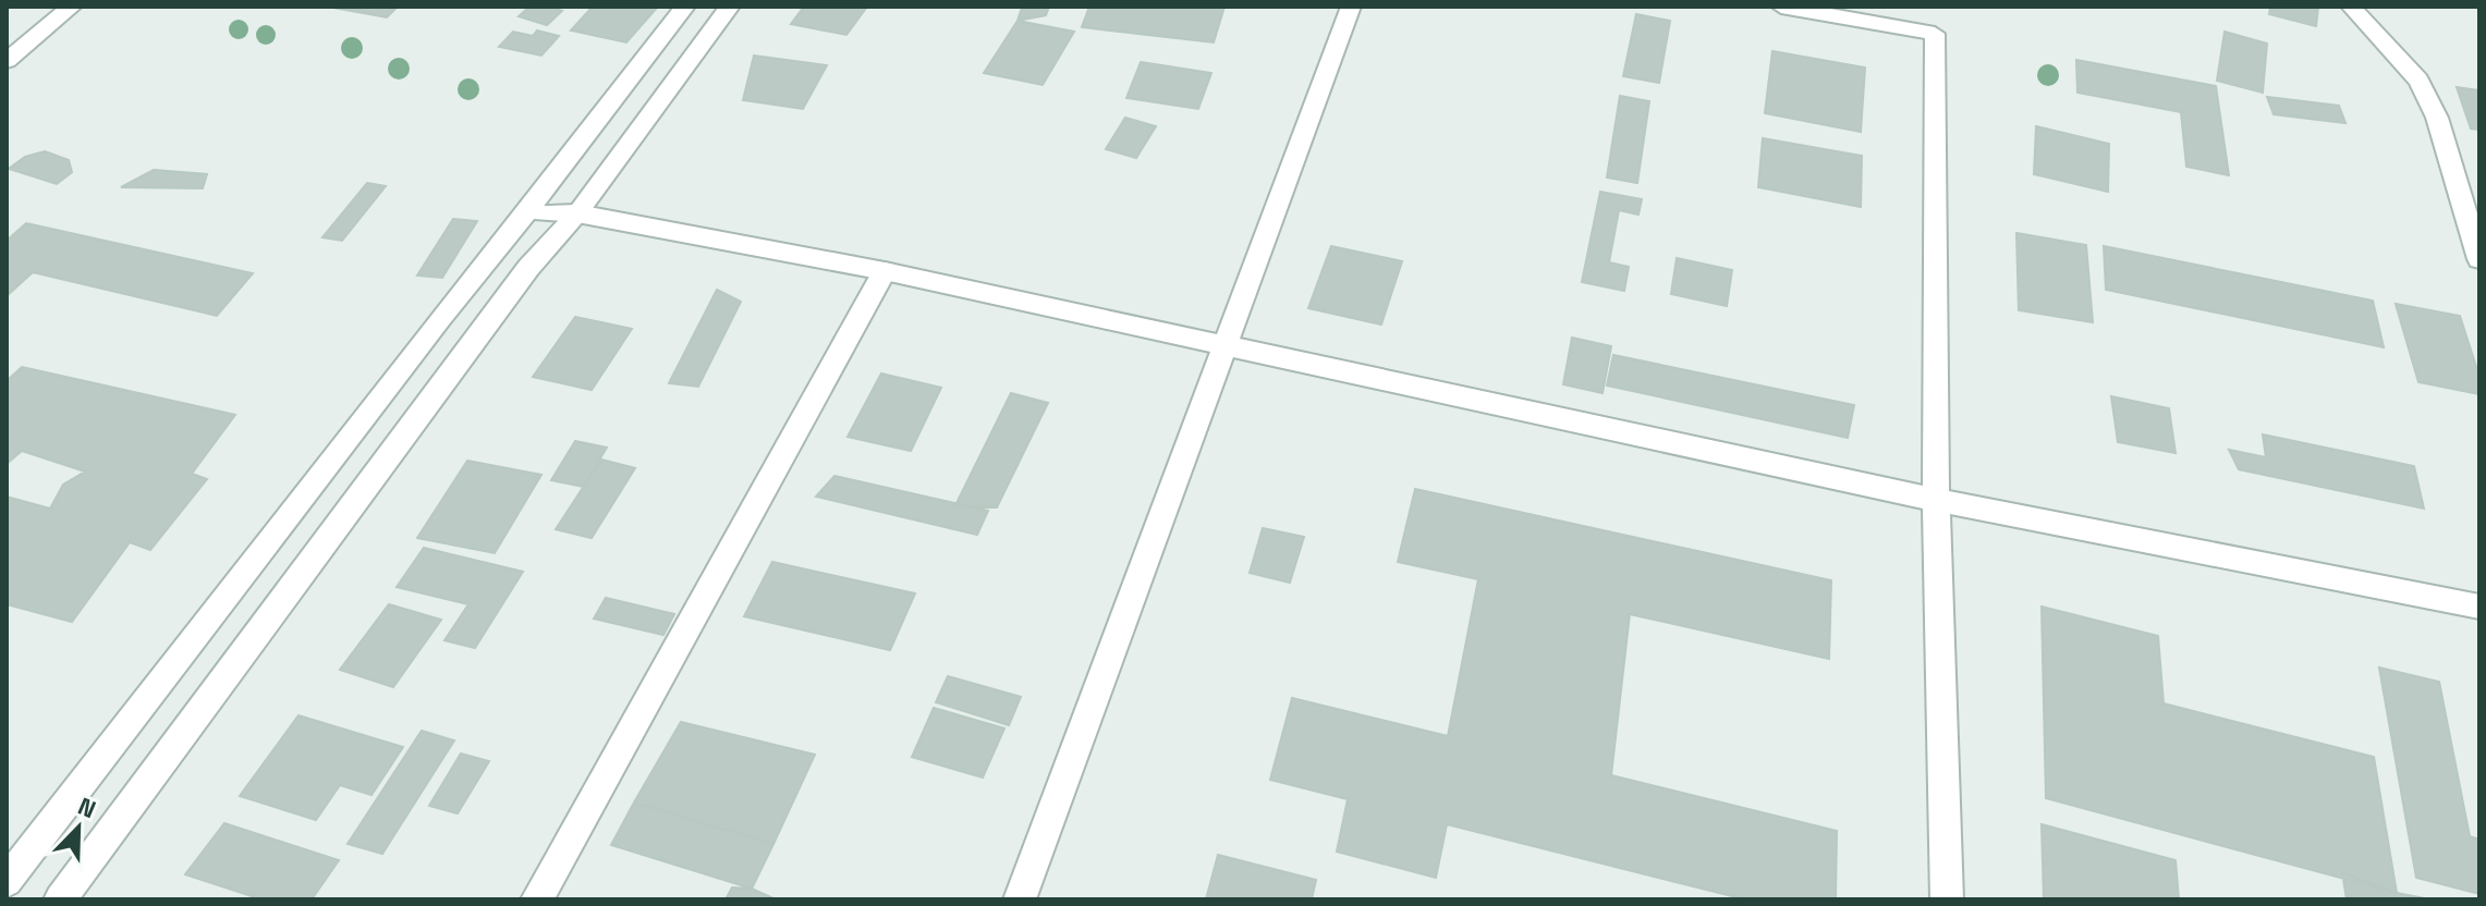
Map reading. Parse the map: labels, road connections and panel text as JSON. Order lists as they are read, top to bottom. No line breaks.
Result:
{"north":"top right"}
